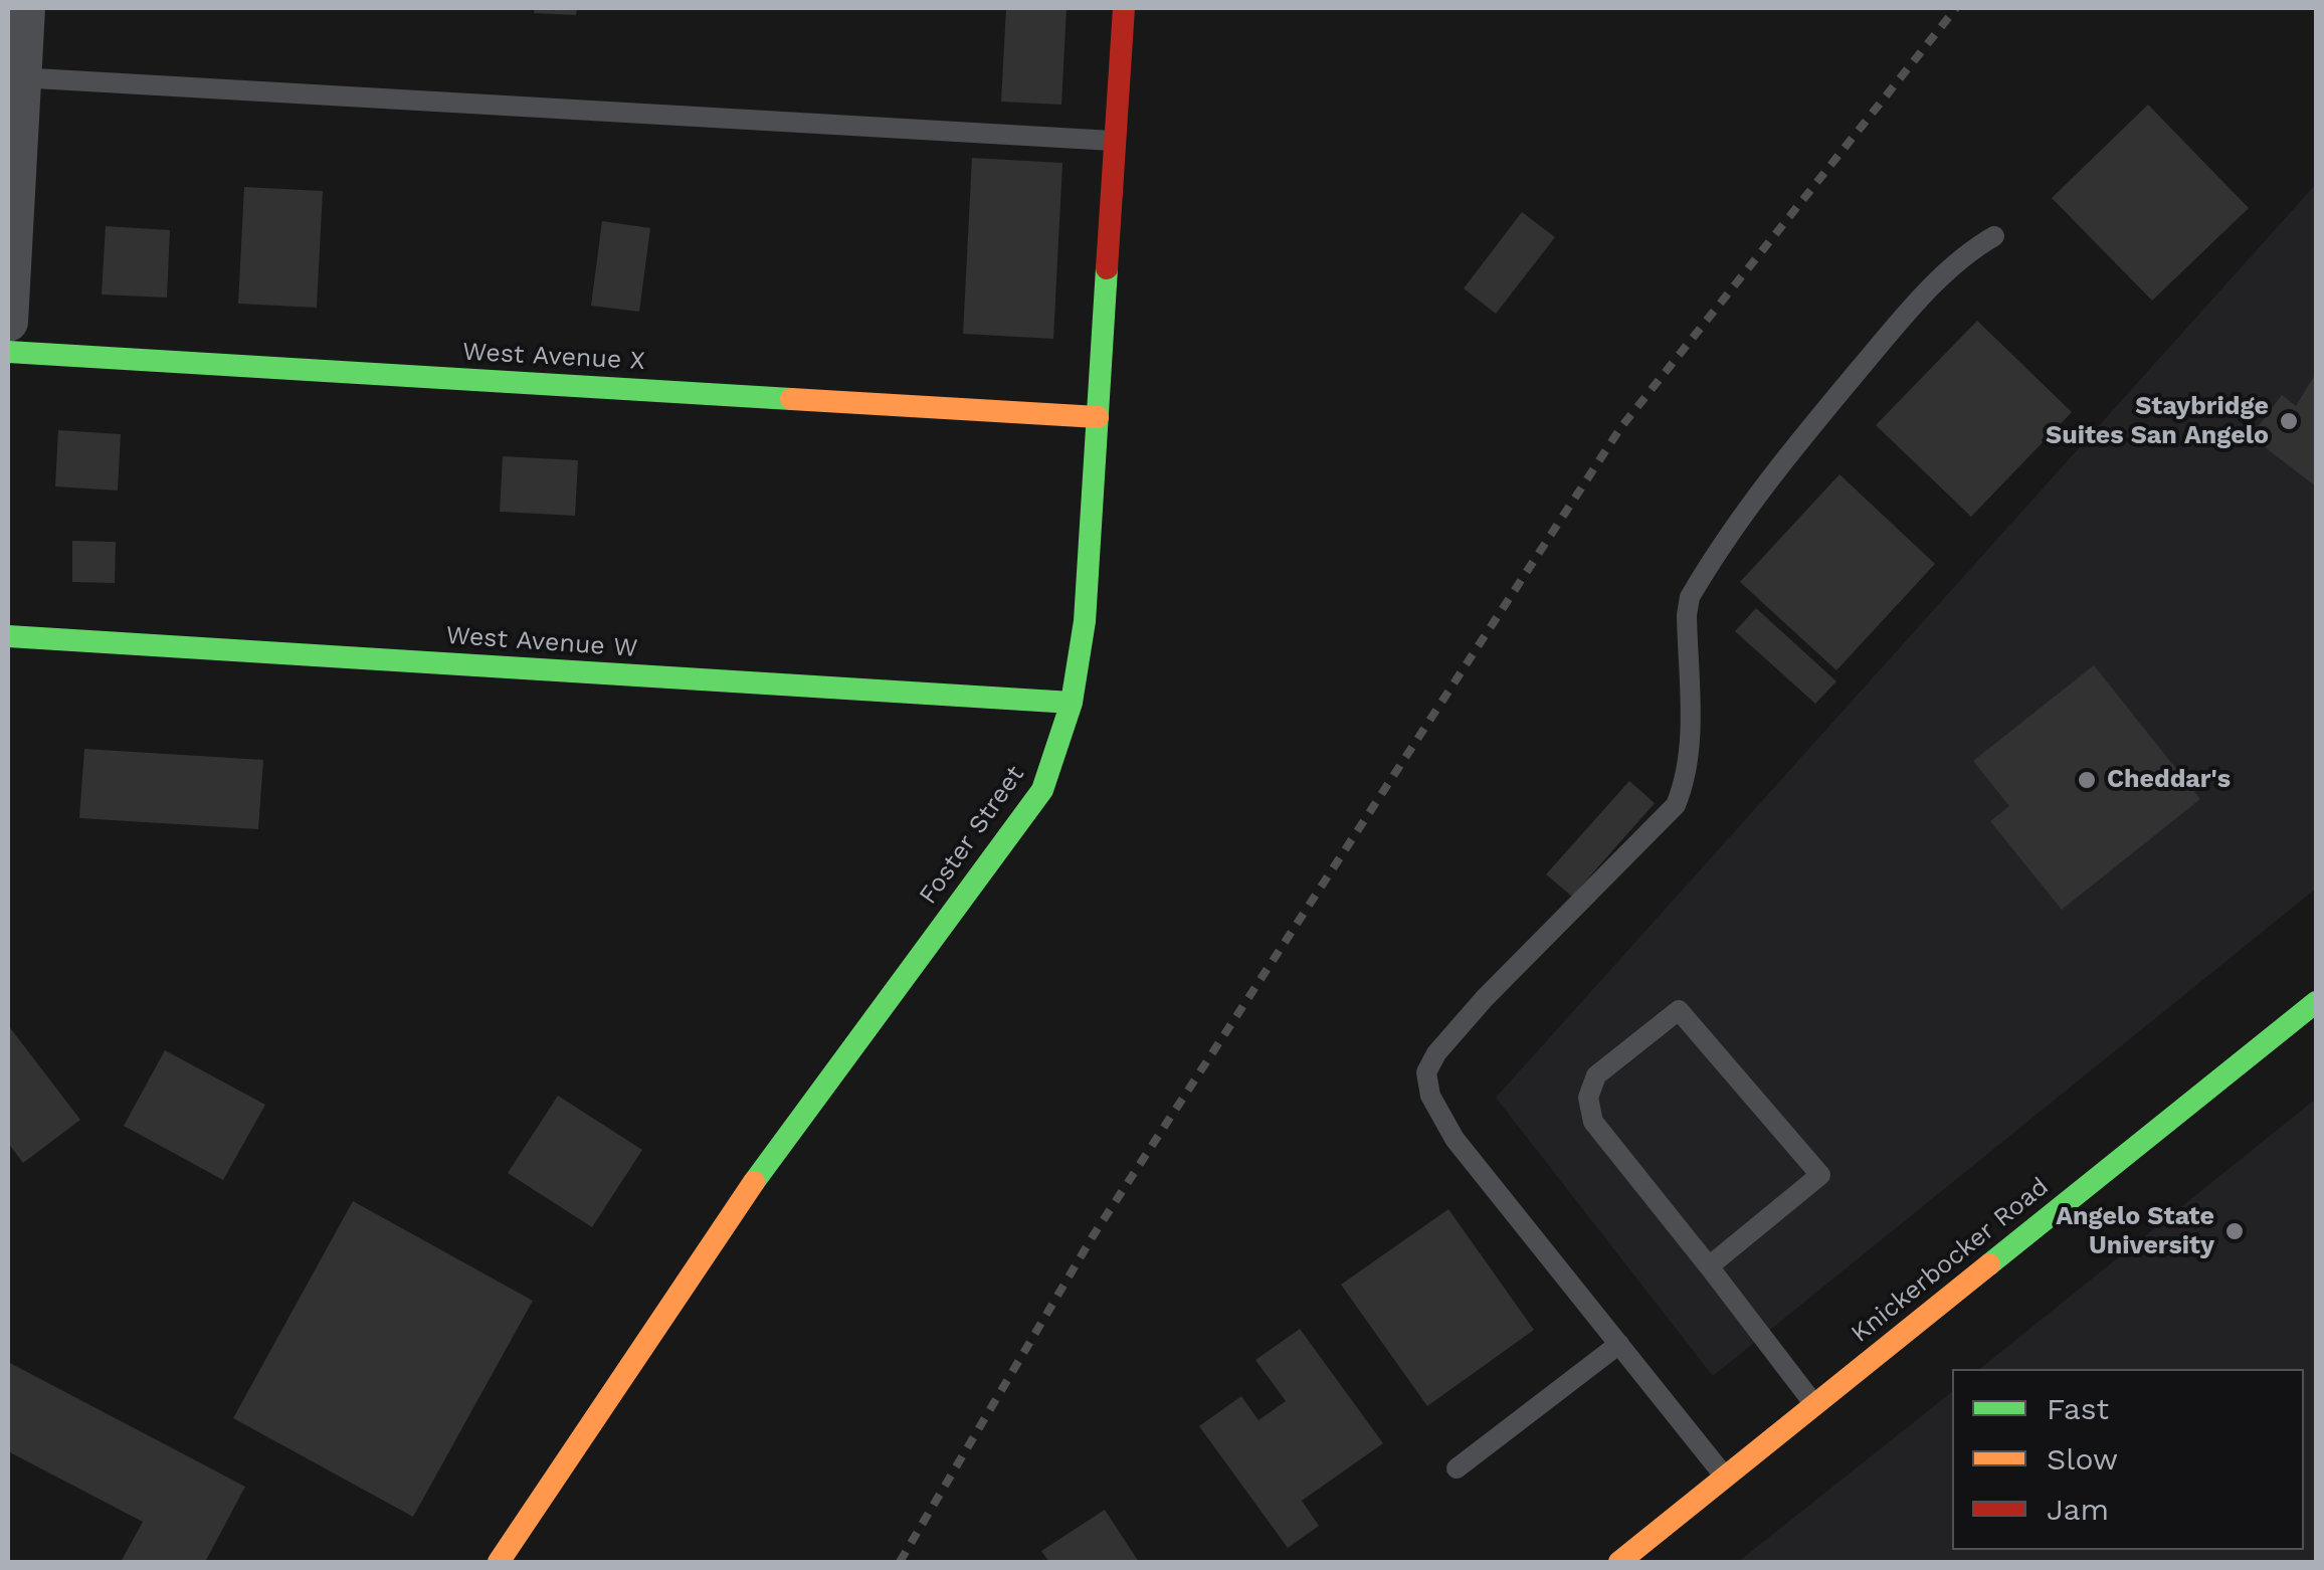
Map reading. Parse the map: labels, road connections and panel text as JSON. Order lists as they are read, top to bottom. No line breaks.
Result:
{"streets":{"street":["West Avenue X","West Avenue W","Foster Street","Knickerbocker Road"]},"crossings":[["West Avenue X","Foster Street"],["West Avenue W","Foster Street"]],"places":["Staybridge Suites San Angelo","Cheddar's","Angelo State University"],"legend":["Fast","Slow","Jam"]}
